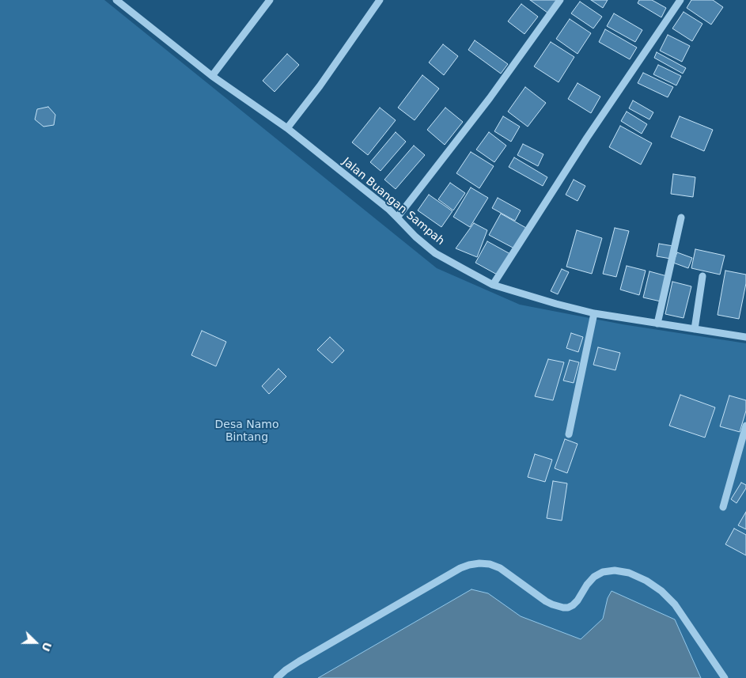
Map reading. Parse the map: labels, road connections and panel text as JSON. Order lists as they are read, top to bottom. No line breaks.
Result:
{"streets":{"street":["Jalan Buangan Sampah"]},"parks":["Desa Namo Bintang"],"north":"right"}
